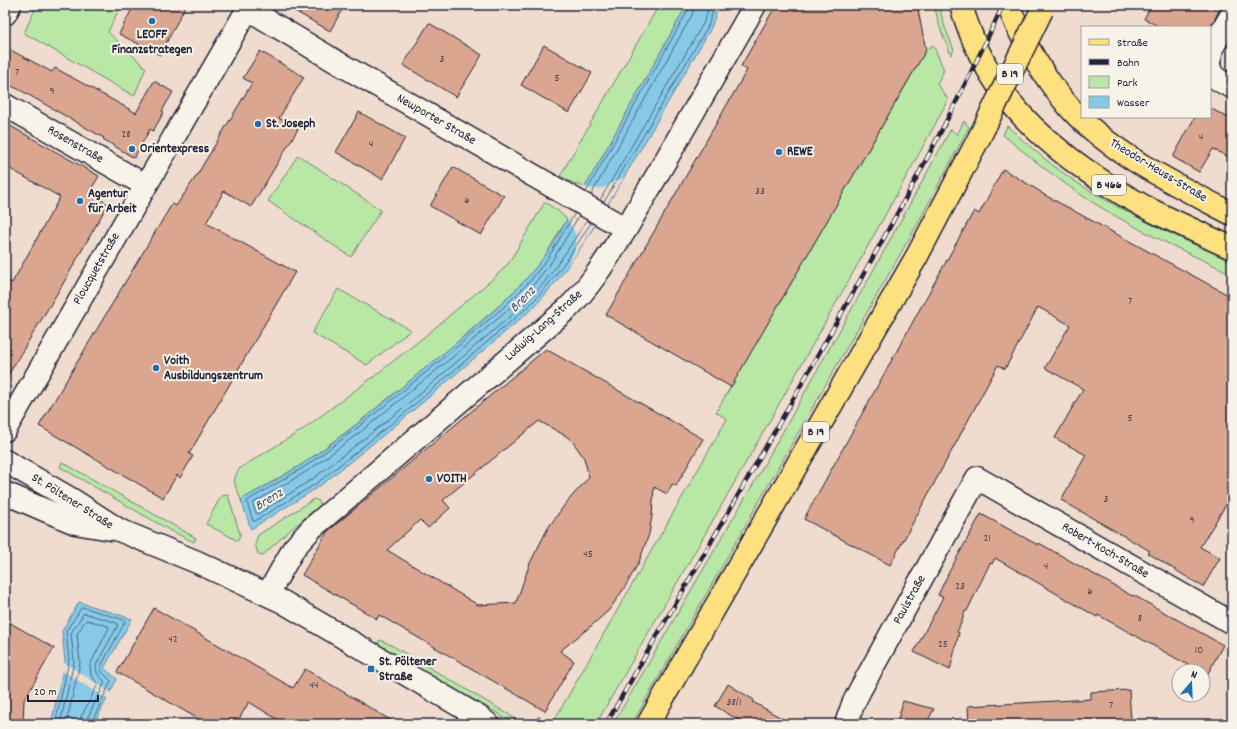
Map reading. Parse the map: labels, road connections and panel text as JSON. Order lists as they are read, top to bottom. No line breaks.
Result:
{"streets":{"main road":["B 19","Theodor-Heuss-Straße","B 466"],"street":["Newporter Straße","Rosenstraße","Ploucquetstraße","Ludwig-Lang-Straße","St. Pöltener Straße","Robert-Koch-Straße","Paulstraße"]},"crossings":[["Newporter Straße","Ploucquetstraße"],["Newporter Straße","Ludwig-Lang-Straße"],["Rosenstraße","Ploucquetstraße"],["Ludwig-Lang-Straße","St. Pöltener Straße"],["Robert-Koch-Straße","Paulstraße"]],"water":["Brenz"],"places":{"other":["LEOFF Finanzstrategen","St. Joseph","Orientexpress","REWE","Agentur für Arbeit","Voith Ausbildungszentrum","VOITH"],"transit":["St. Pöltener Straße"]},"house_numbers":["3","7","5","9","28","4","4","33","6","7","5","3","9","21","45","4","23","6","8","42","25","10","44","38/1","7"],"legend":["Straße","Bahn","Park","Wasser"],"scale_bar":"20 m","north":"top"}
